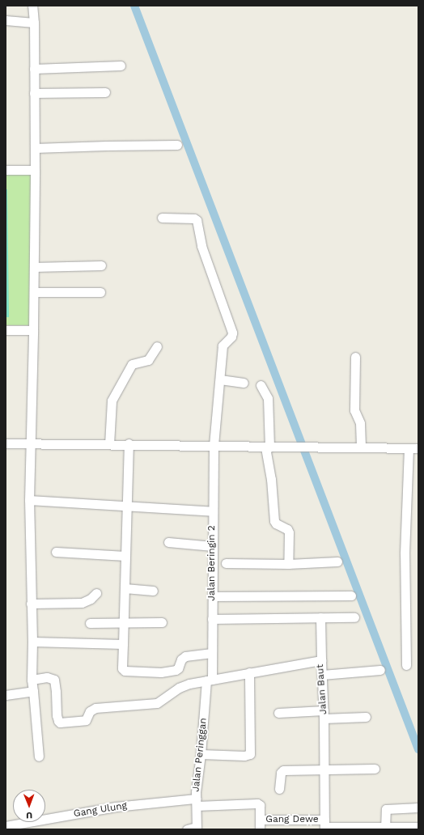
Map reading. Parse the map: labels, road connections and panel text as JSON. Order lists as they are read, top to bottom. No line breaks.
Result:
{"streets":{"street":["Jalan Beringin 2","Jalan Baut","Jalan Peringgan","Gang Ulung","Gang Dewe"]},"crossings":[["Jalan Beringin 2","Jalan Baut"],["Jalan Beringin 2","Jalan Peringgan"],["Jalan Baut","Jalan Peringgan"],["Jalan Baut","Gang Dewe"],["Jalan Peringgan","Gang Ulung"],["Gang Ulung","Gang Dewe"]],"north":"bottom"}
